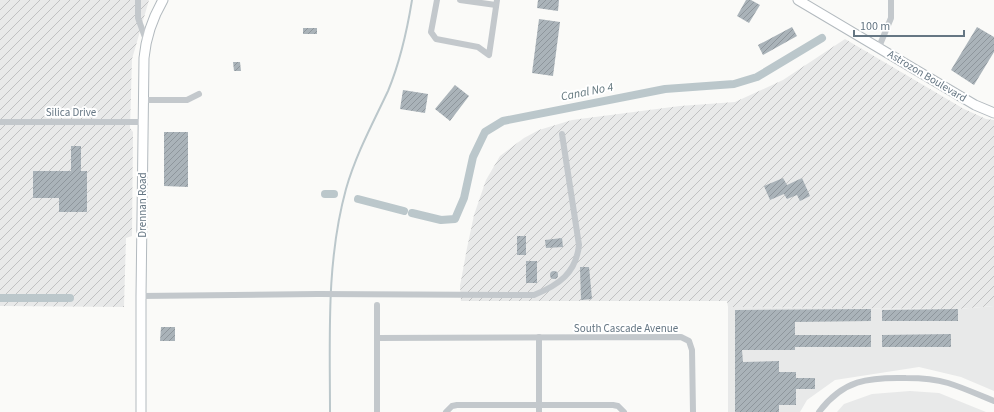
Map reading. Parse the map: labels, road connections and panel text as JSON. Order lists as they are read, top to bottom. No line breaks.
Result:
{"streets":{"main road":["Astrozon Boulevard","Drennan Road"],"street":["Silica Drive","South Cascade Avenue"]},"crossings":[["Silica Drive","Drennan Road"]],"water":["Canal No 4"],"scale_bar":"100 m"}
